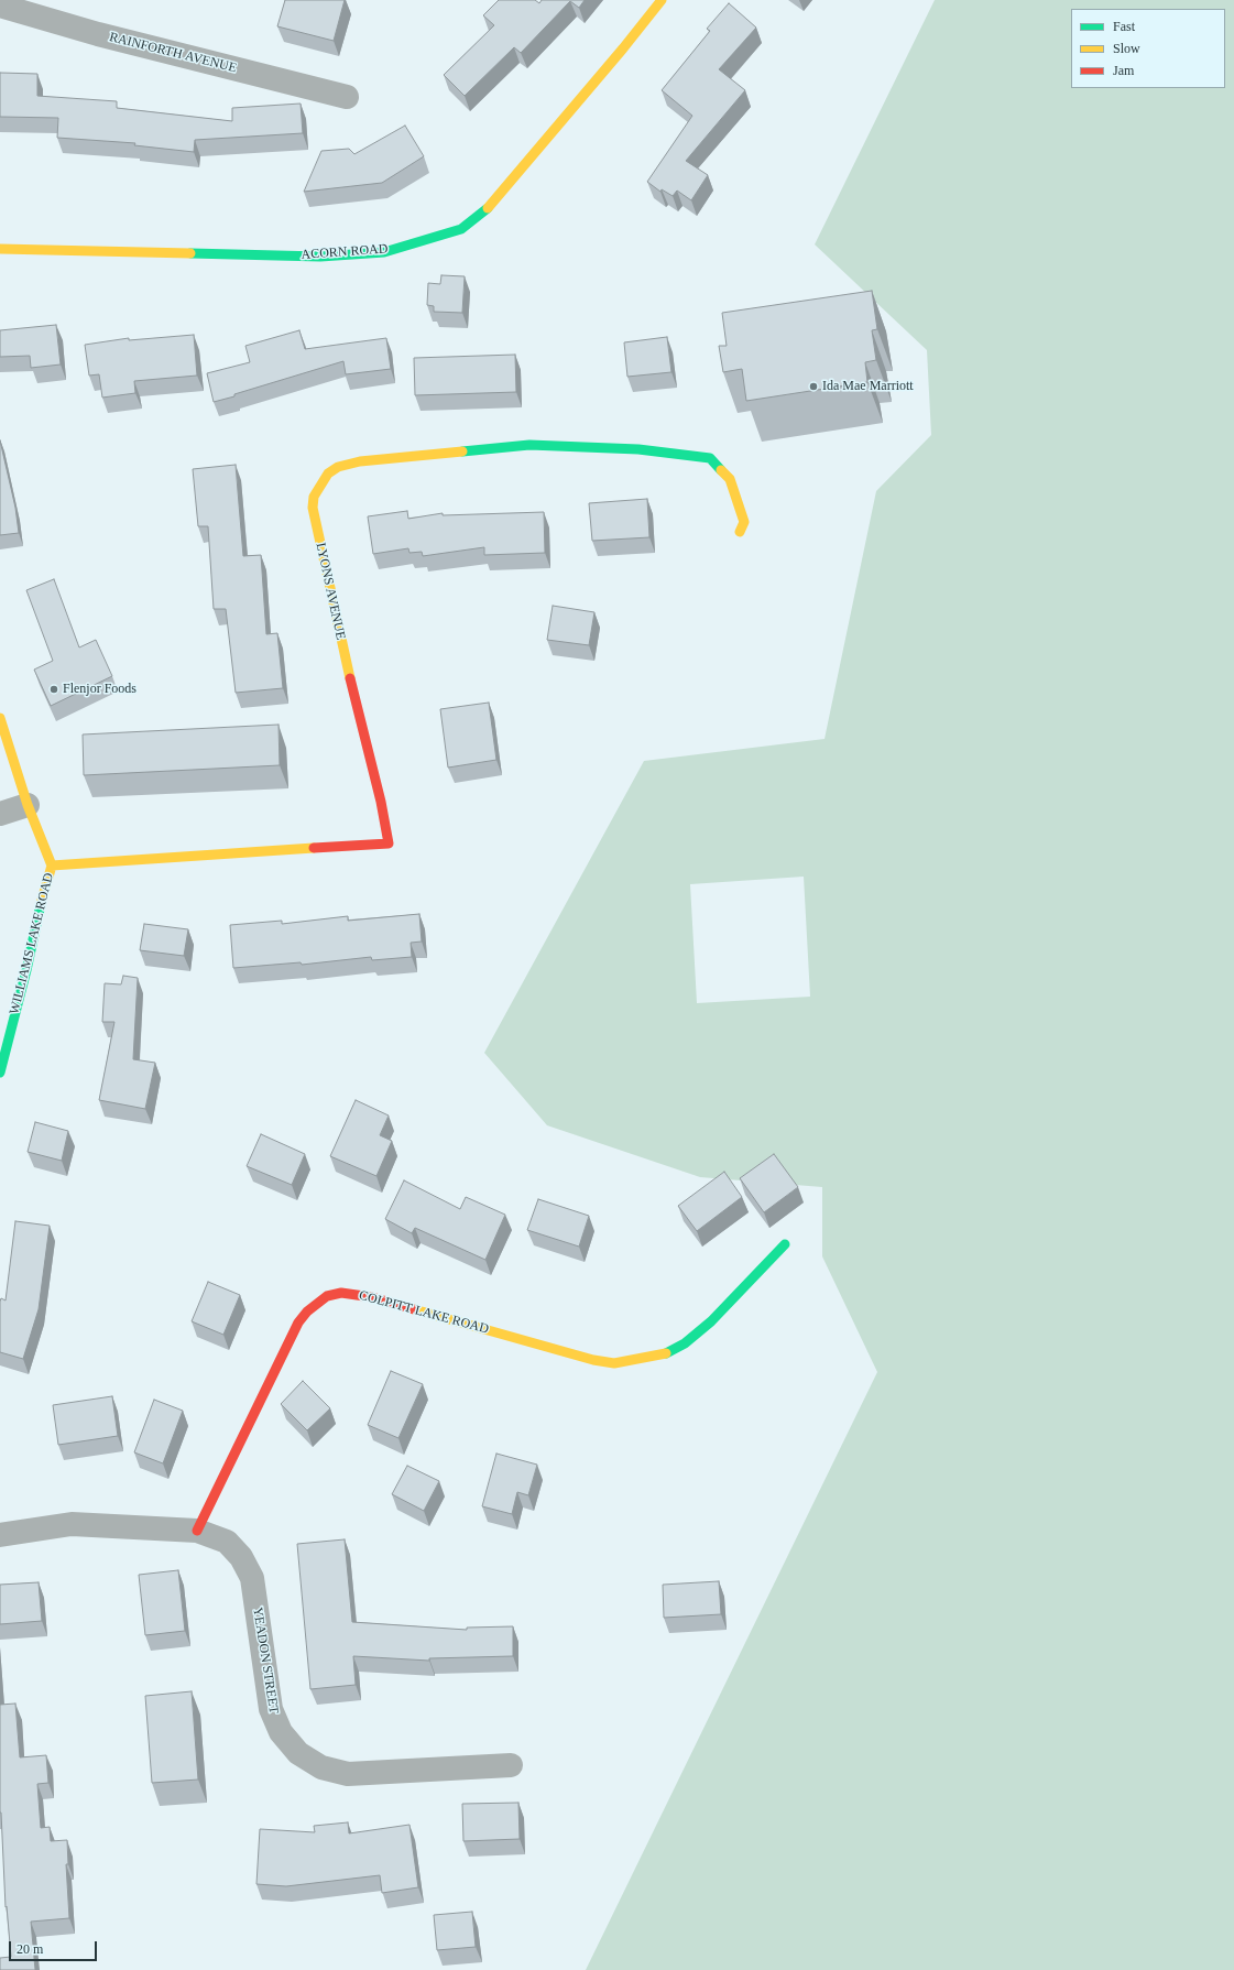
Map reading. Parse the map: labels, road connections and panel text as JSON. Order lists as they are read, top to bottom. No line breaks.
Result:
{"streets":{"street":["RAINFORTH AVENUE","ACORN ROAD","LYONS AVENUE","WILLIAMS LAKE ROAD","COLPITT LAKE ROAD","YEADON STREET"]},"crossings":[["LYONS AVENUE","WILLIAMS LAKE ROAD"],["COLPITT LAKE ROAD","YEADON STREET"]],"places":["Ida Mae Marriott","Flenjor Foods"],"legend":["Fast","Slow","Jam"],"scale_bar":"20 m"}
